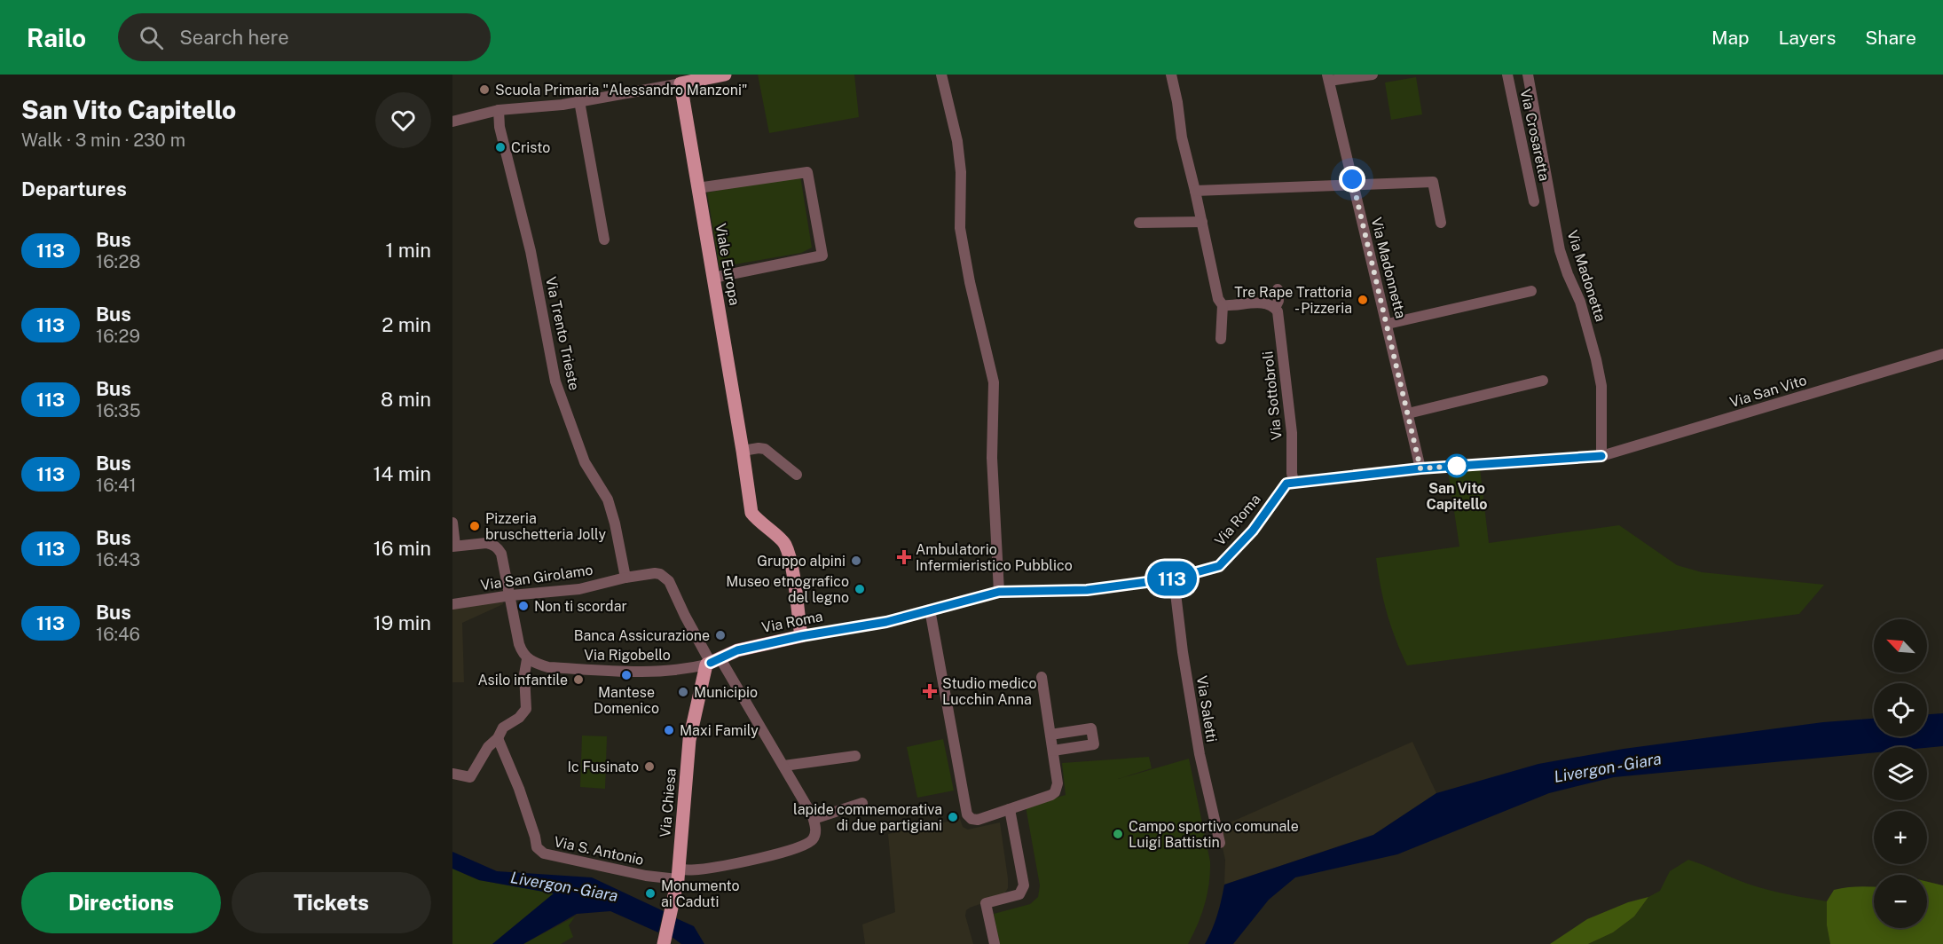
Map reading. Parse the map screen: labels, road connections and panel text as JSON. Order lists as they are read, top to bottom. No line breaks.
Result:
{"streets":{"main road":["Viale Europa","Via Roma","Via Chiesa"],"street":["Via Crosaretta","Via Madonnetta","Via Madonetta","Via Trento Trieste","Via San Vito","Via Sottobroli","Via San Girolamo","Via Rigobello","Via Saletti","Via S. Antonio"]},"crossings":[["Viale Europa","Via Roma"],["Via Madonetta","Via San Vito"],["Via Trento Trieste","Via San Girolamo"],["Via Sottobroli","Via Roma"],["Via Roma","Via Rigobello"],["Via Roma","Via Saletti"],["Via Roma","Via Chiesa"],["Via Rigobello","Via Chiesa"],["Via Chiesa","Via S. Antonio"]],"water":["Livergon - Giara"],"places":{"other":["Scuola Primaria \"Alessandro Manzoni\"","Cristo","Tre Rape Trattoria - Pizzeria","San Vito Capitello","Pizzeria bruschetteria Jolly","Gruppo alpini","Museo etnografico del legno","Non ti scordar","Banca Assicurazione","Mantese Domenico","Asilo infantile","Municipio","Maxi Family","Ic Fusinato","lapide commemorativa di due partigiani","Campo sportivo comunale Luigi Battistin","Monumento ai Caduti"],"health":["Ambulatorio Infermieristico Pubblico","Studio medico Lucchin Anna"]},"lines":["bus line 113"],"north":"top left","page":{"header":"Railo","search":"Search here","nav":["Map","Layers","Share"],"heading":[["San Vito Capitello","Walk · 3 min · 230 m"],"Departures"],"on_map":"113","list":[{"mark":"113","name":"Bus","note":"16:28","value":"1 min"},{"mark":"113","name":"Bus","note":"16:29","value":"2 min"},{"mark":"113","name":"Bus","note":"16:35","value":"8 min"},{"mark":"113","name":"Bus","note":"16:41","value":"14 min"},{"mark":"113","name":"Bus","note":"16:43","value":"16 min"},{"mark":"113","name":"Bus","note":"16:46","value":"19 min"}],"map_buttons":["+","−"],"buttons":["Directions","Tickets"]}}
